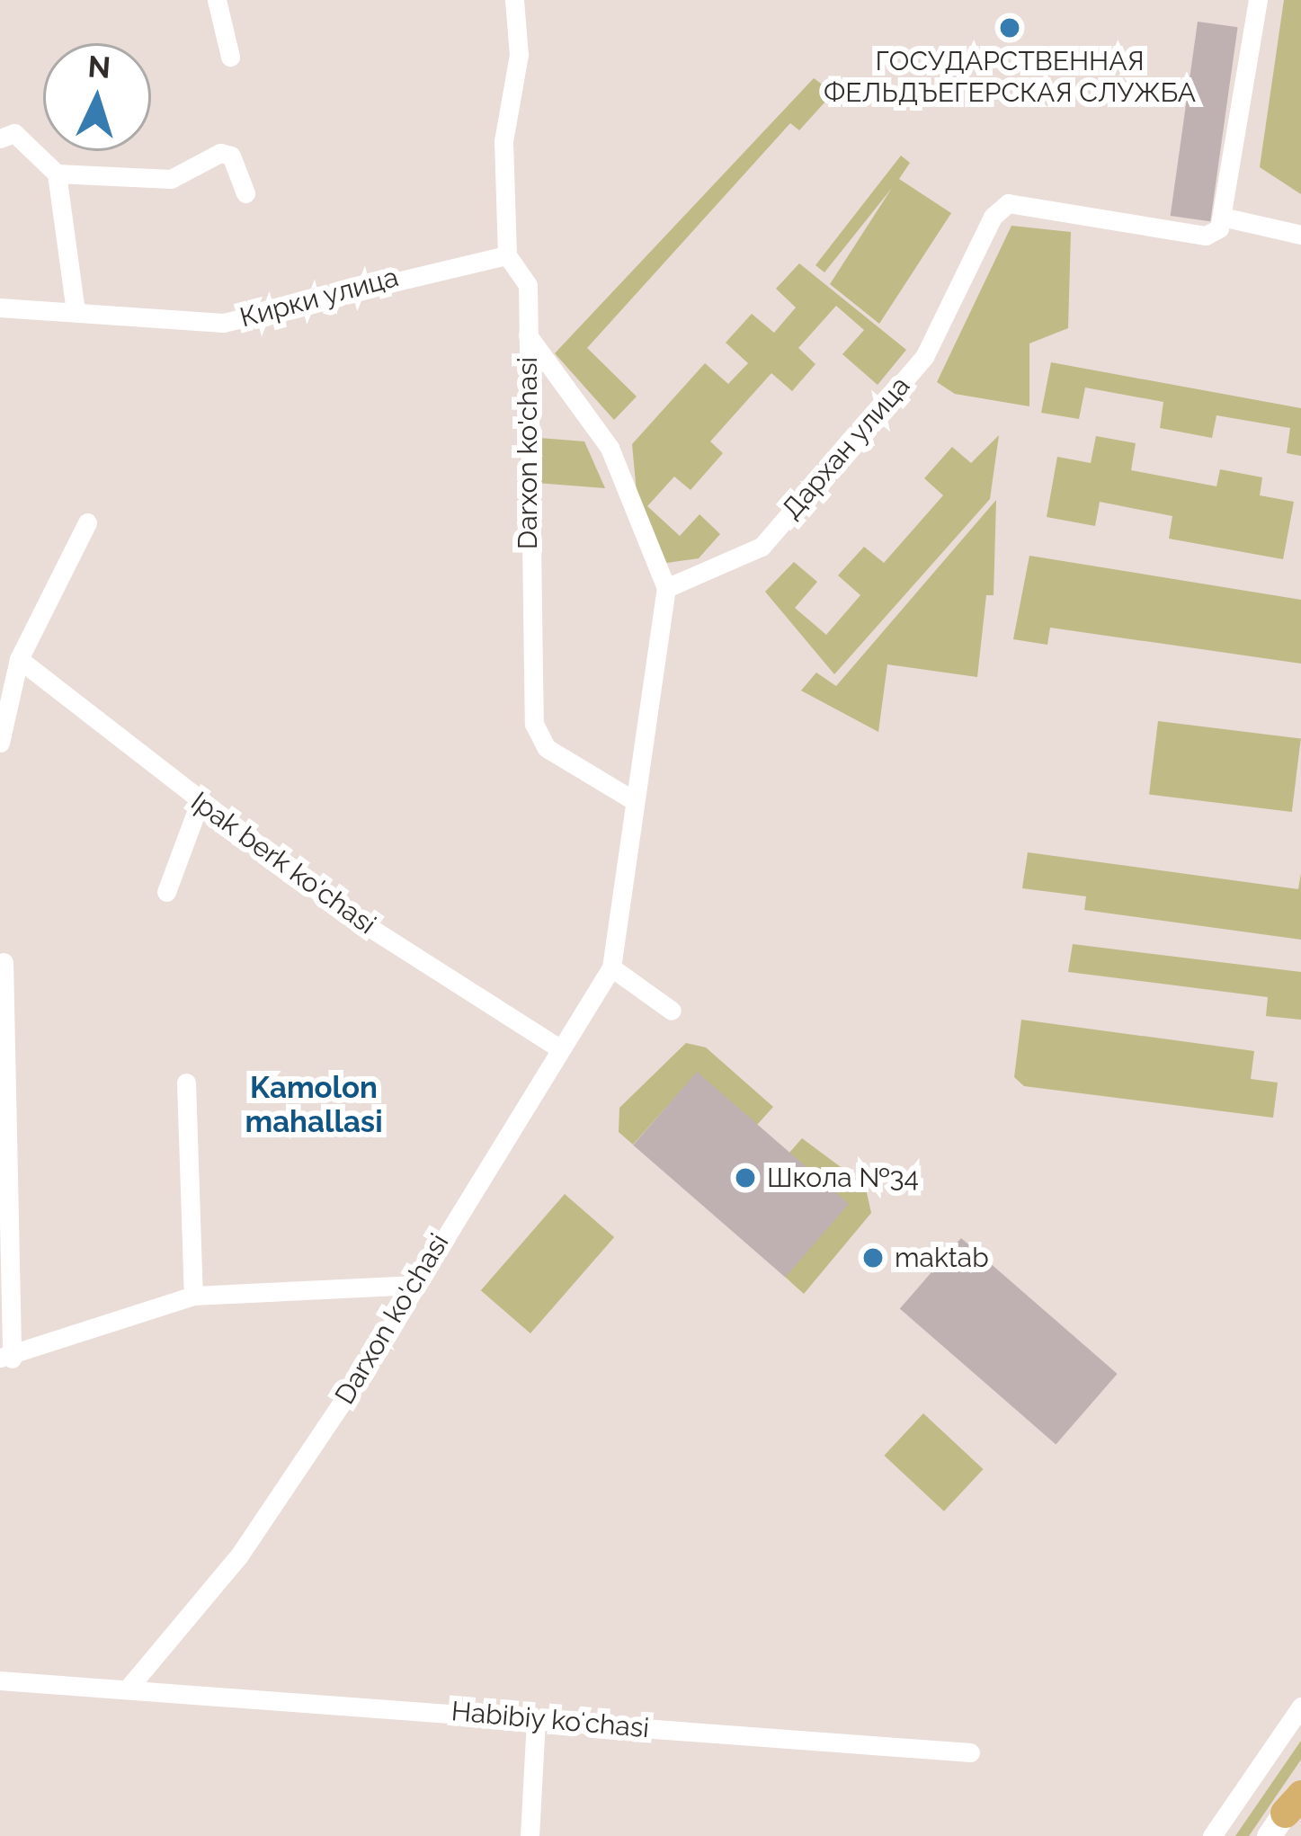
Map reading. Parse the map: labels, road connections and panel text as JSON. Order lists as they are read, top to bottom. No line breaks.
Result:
{"streets":{"street":["Кирки улица","Дархан улица","Darxon ko'chasi","Ipak berk ko'chasi","Habibiy koʻchasi"]},"crossings":[["Кирки улица","Darxon ko'chasi"],["Дархан улица","Darxon ko'chasi"],["Darxon ko'chasi","Ipak berk ko'chasi"],["Darxon ko'chasi","Habibiy koʻchasi"]],"districts":["Kamolon mahallasi"],"places":["ГОСУДАРСТВЕННАЯ ФЕЛЬДЪЕГЕРСКАЯ СЛУЖБА","Школа №34","maktab"],"north":"top"}
